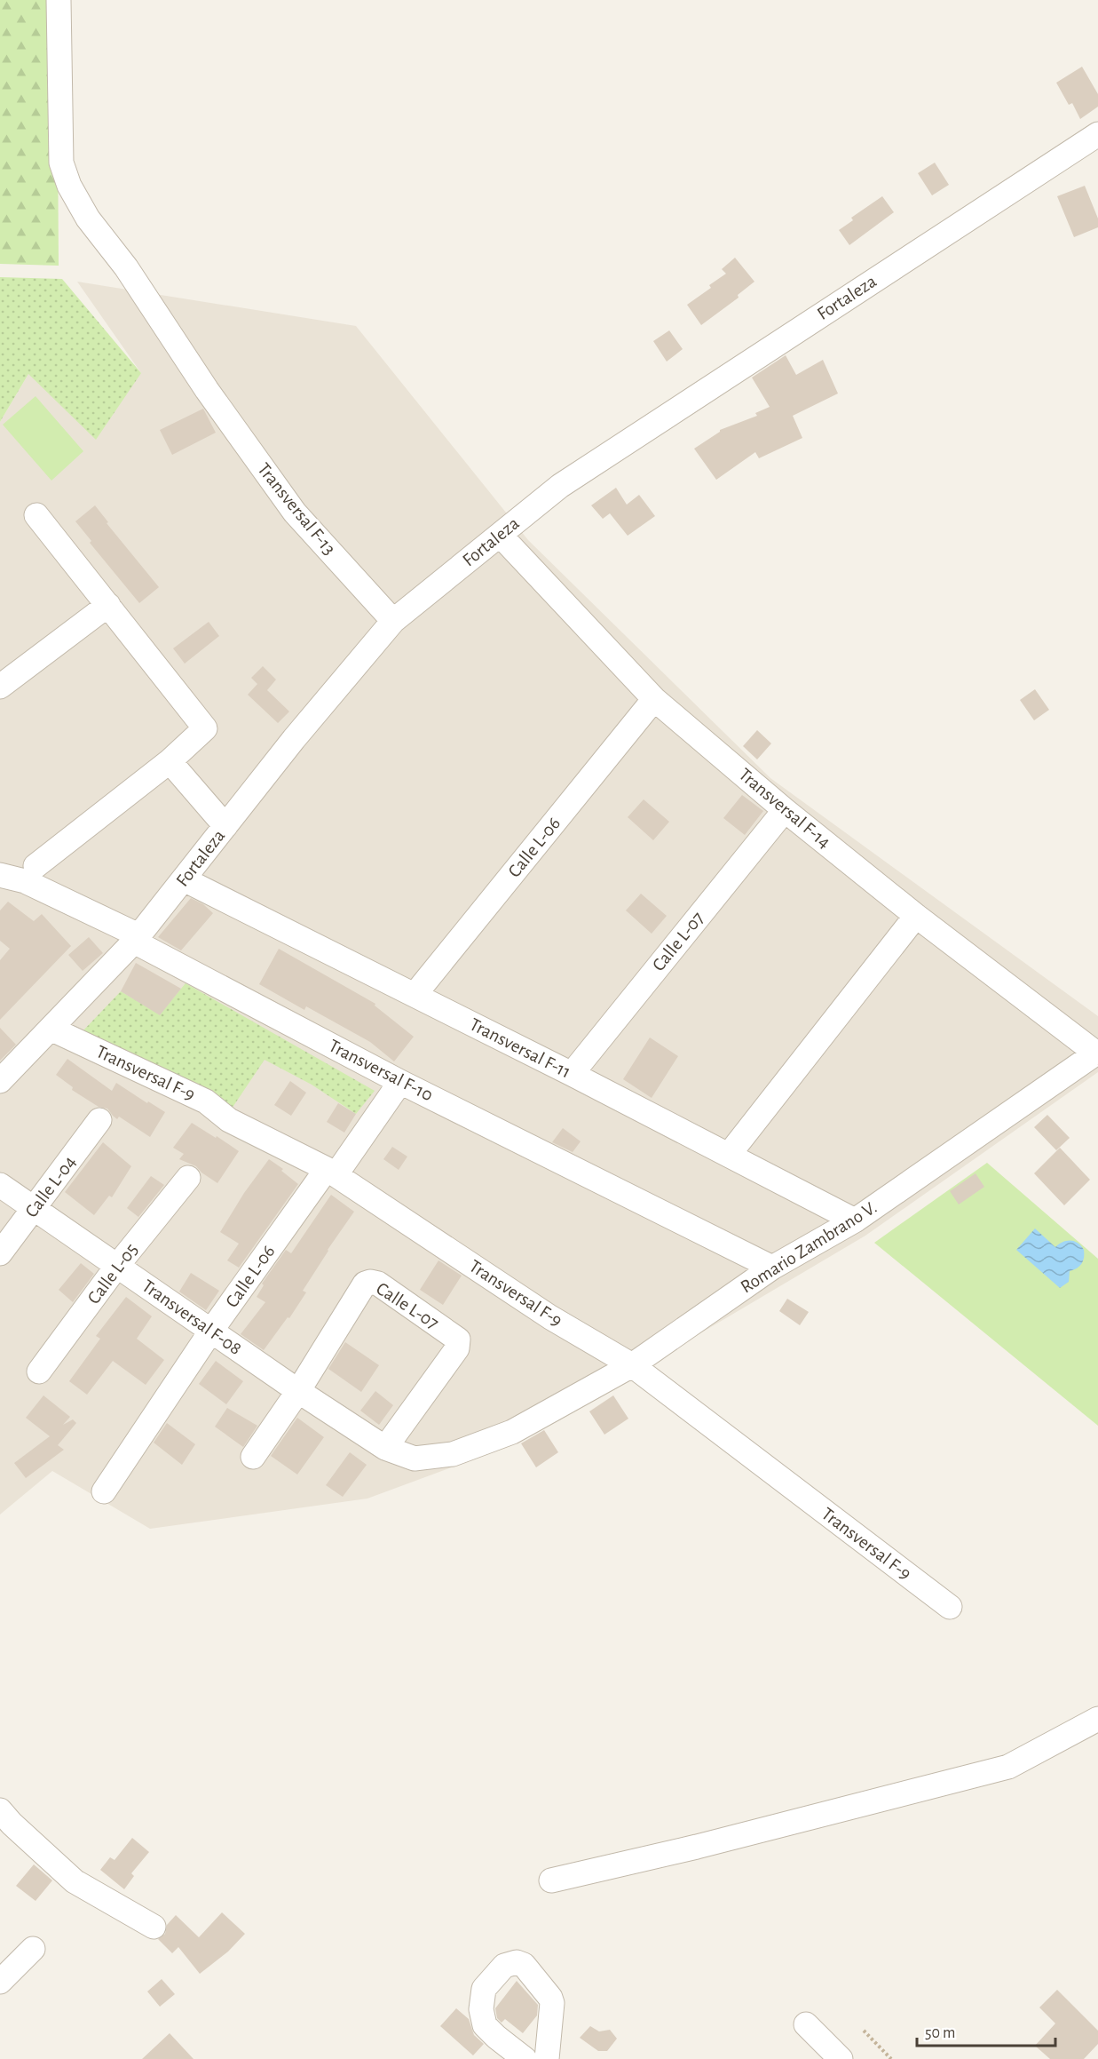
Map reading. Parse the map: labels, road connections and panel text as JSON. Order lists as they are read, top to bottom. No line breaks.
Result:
{"streets":{"street":["Fortaleza","Transversal F-13","Transversal F-14","Calle L-06","Calle L-07","Transversal F-11","Transversal F-10","Transversal F-9","Calle L-04","Romario Zambrano V.","Calle L-05","Transversal F-08"]},"crossings":[["Fortaleza","Transversal F-13"],["Fortaleza","Transversal F-14"],["Fortaleza","Transversal F-11"],["Fortaleza","Transversal F-10"],["Fortaleza","Transversal F-9"],["Transversal F-14","Calle L-06"],["Transversal F-14","Calle L-07"],["Transversal F-14","Romario Zambrano V."],["Calle L-06","Transversal F-11"],["Calle L-06","Transversal F-10"],["Calle L-06","Transversal F-9"],["Calle L-06","Transversal F-08"],["Calle L-07","Transversal F-11"],["Calle L-07","Romario Zambrano V."],["Calle L-07","Transversal F-08"],["Transversal F-11","Romario Zambrano V."],["Transversal F-10","Romario Zambrano V."],["Transversal F-9","Romario Zambrano V."],["Calle L-04","Transversal F-08"],["Romario Zambrano V.","Transversal F-08"],["Calle L-05","Transversal F-08"]],"scale_bar":"50 m"}
